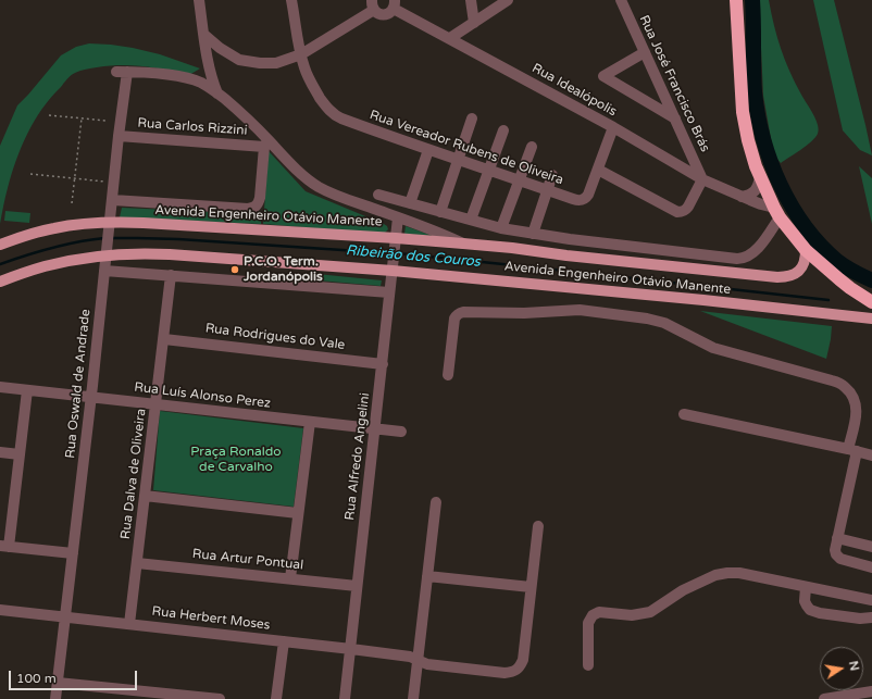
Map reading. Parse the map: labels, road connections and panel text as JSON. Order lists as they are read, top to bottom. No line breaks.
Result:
{"streets":{"main road":["Avenida Engenheiro Otávio Manente"],"street":["Rua José Francisco Brás","Rua Idealópolis","Rua Carlos Rizzini","Rua Vereador Rubens de Oliveira","Rua Rodrigues do Vale","Rua Oswald de Andrade","Rua Luís Alonso Perez","Rua Alfredo Angelini","Rua Dalva de Oliveira","Rua Artur Pontual","Rua Herbert Moses"]},"crossings":[["Rua José Francisco Brás","Rua Idealópolis"],["Rua Idealópolis","Rua Vereador Rubens de Oliveira"],["Rua Idealópolis","Avenida Engenheiro Otávio Manente"],["Rua Carlos Rizzini","Rua Oswald de Andrade"],["Avenida Engenheiro Otávio Manente","Rua Oswald de Andrade"],["Avenida Engenheiro Otávio Manente","Rua Alfredo Angelini"],["Rua Rodrigues do Vale","Rua Alfredo Angelini"],["Rua Rodrigues do Vale","Rua Dalva de Oliveira"],["Rua Oswald de Andrade","Rua Luís Alonso Perez"],["Rua Oswald de Andrade","Rua Herbert Moses"],["Rua Luís Alonso Perez","Rua Alfredo Angelini"],["Rua Luís Alonso Perez","Rua Dalva de Oliveira"],["Rua Alfredo Angelini","Rua Artur Pontual"],["Rua Alfredo Angelini","Rua Herbert Moses"],["Rua Dalva de Oliveira","Rua Artur Pontual"],["Rua Dalva de Oliveira","Rua Herbert Moses"]],"water":["Ribeirão dos Couros"],"parks":["Praça Ronaldo de Carvalho"],"places":["P.C.O. Term. Jordanópolis"],"scale_bar":"100 m","north":"right"}
